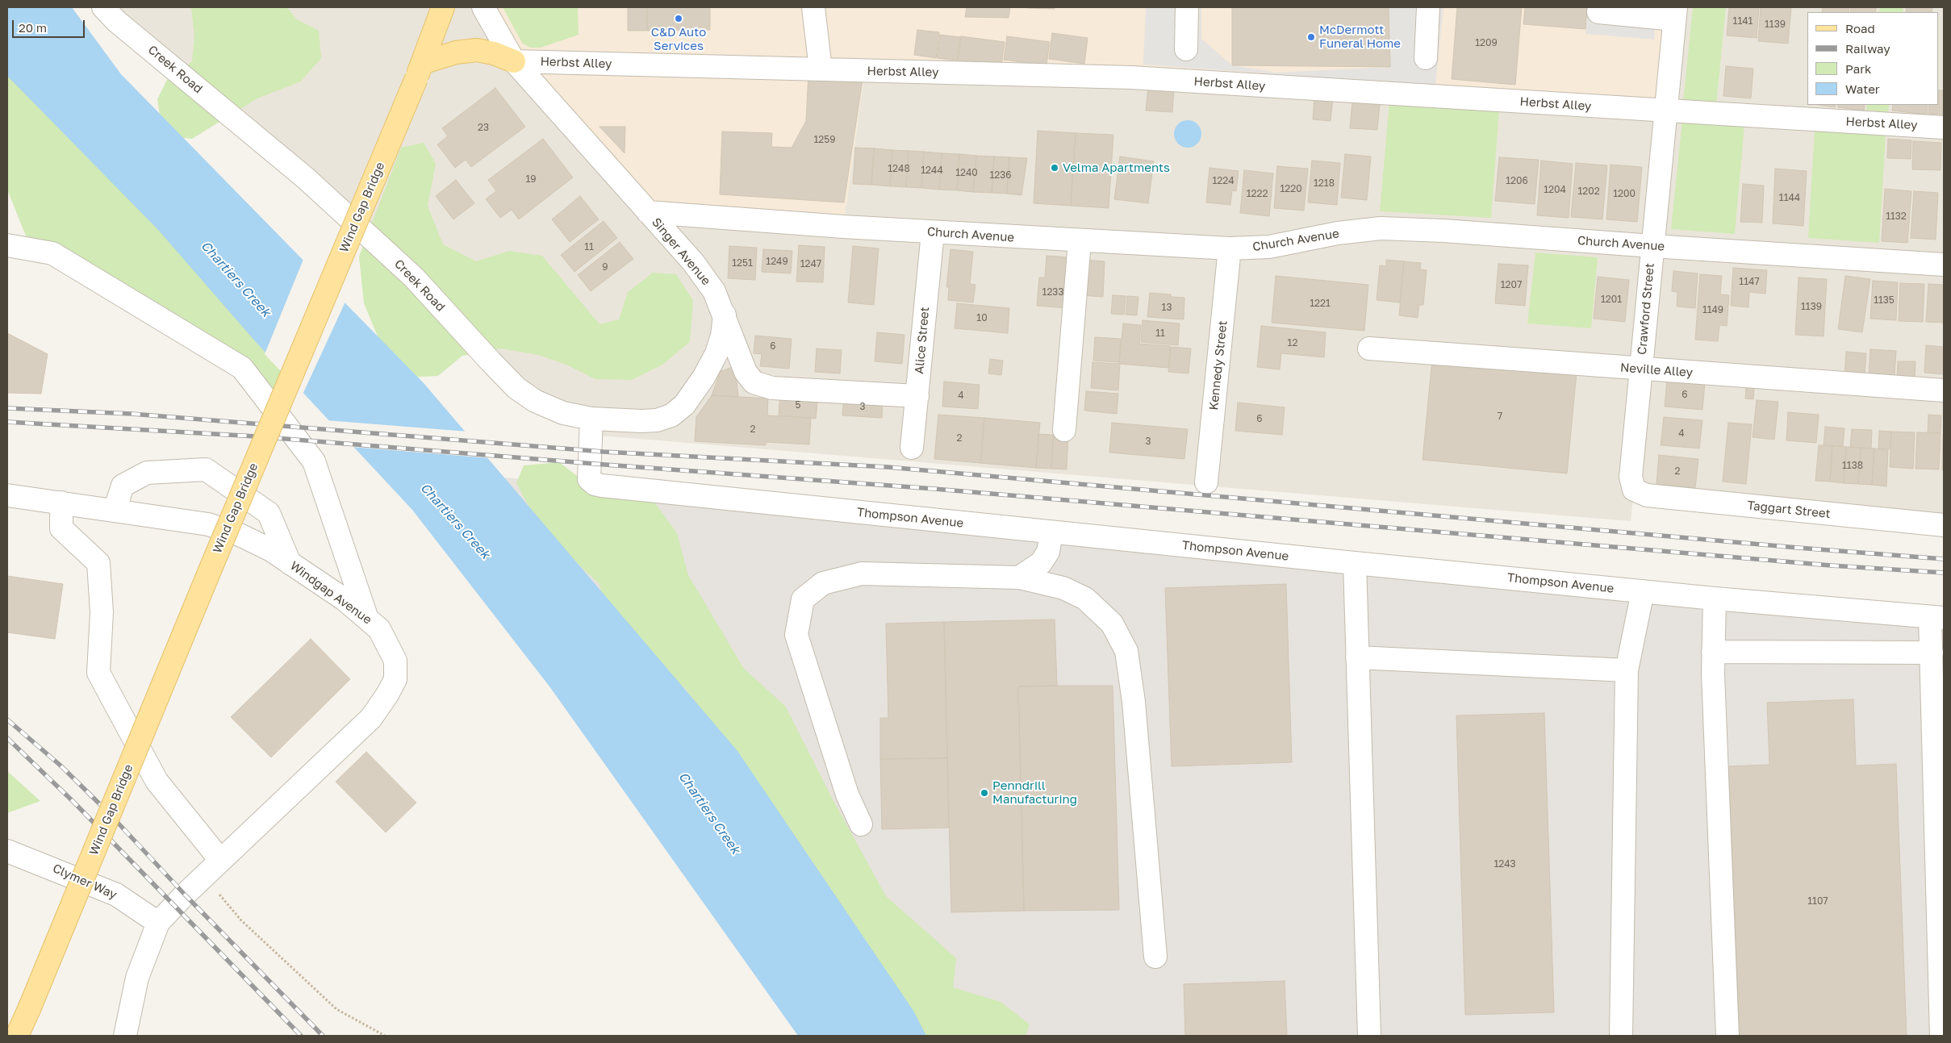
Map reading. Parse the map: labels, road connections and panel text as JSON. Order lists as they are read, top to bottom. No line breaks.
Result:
{"streets":{"main road":["Wind Gap Bridge"],"street":["Herbst Alley","Creek Road","Church Avenue","Singer Avenue","Crawford Street","Alice Street","Kennedy Street","Neville Alley","Taggart Street","Thompson Avenue","Windgap Avenue","Clymer Way"]},"crossings":[["Herbst Alley","Singer Avenue"],["Herbst Alley","Crawford Street"],["Creek Road","Singer Avenue"],["Creek Road","Thompson Avenue"],["Church Avenue","Singer Avenue"],["Church Avenue","Crawford Street"],["Church Avenue","Alice Street"],["Church Avenue","Kennedy Street"],["Singer Avenue","Alice Street"],["Crawford Street","Neville Alley"],["Crawford Street","Taggart Street"],["Windgap Avenue","Clymer Way"]],"water":["Chartiers Creek"],"places":["C&D Auto Services","McDermott Funeral Home","Velma Apartments","Penndrill Manufacturing"],"house_numbers":["1141","1139","1209","23","1259","1248","1244","1240","1236","19","1224","1206","1218","1220","1204","1202","1222","1200","1144","1132","11","1249","1251","1247","9","1147","1207","1233","1201","1135","1221","1139","13","1149","10","11","12","6","6","4","5","3","7","6","2","4","2","3","1138","2","1243","1107"],"legend":["Road","Railway","Park","Water"],"scale_bar":"20 m"}
